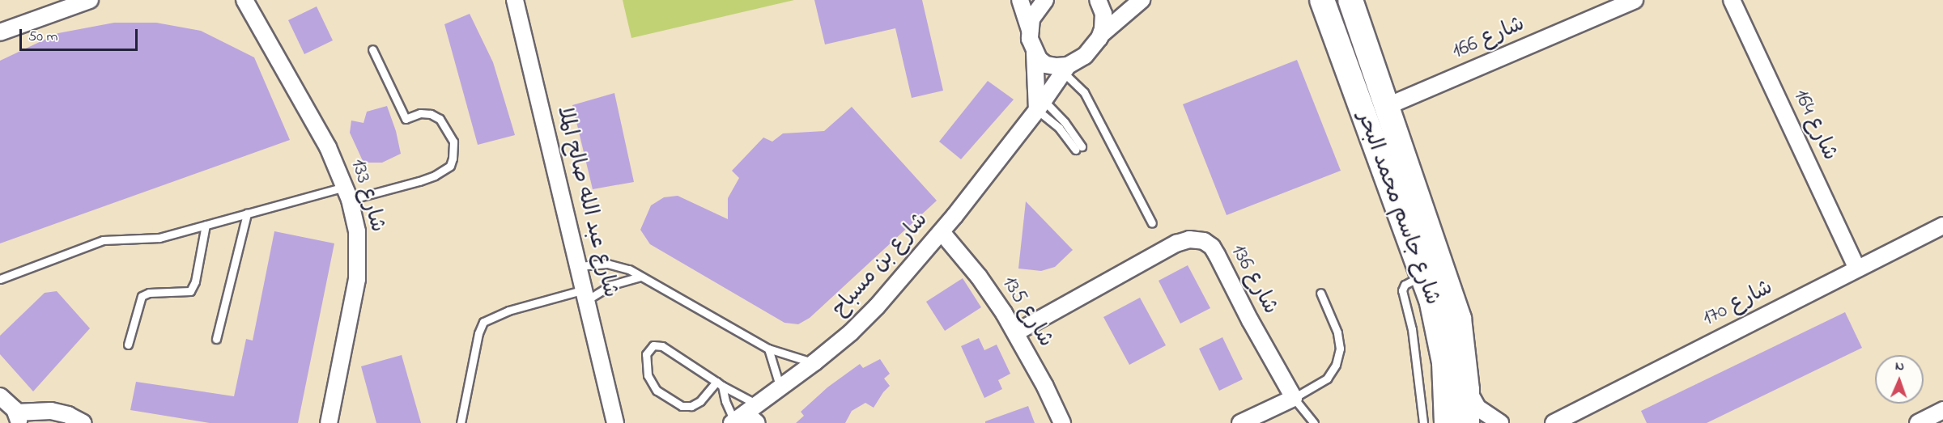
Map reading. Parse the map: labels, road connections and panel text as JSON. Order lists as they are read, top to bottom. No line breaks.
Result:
{"streets":{"main road":["شارع جاسم محمد البحر"],"street":["شارع 166","شارع 164","شارع 133","شارع عبد الله صالح الملا","شارع بن مسباح","شارع 136","شارع 170","شارع 135"]},"crossings":[["شارع 166","شارع جاسم محمد البحر"],["شارع 164","شارع 170"],["شارع بن مسباح","شارع 135"],["شارع 136","شارع 135"]],"scale_bar":"50 m","north":"top"}
